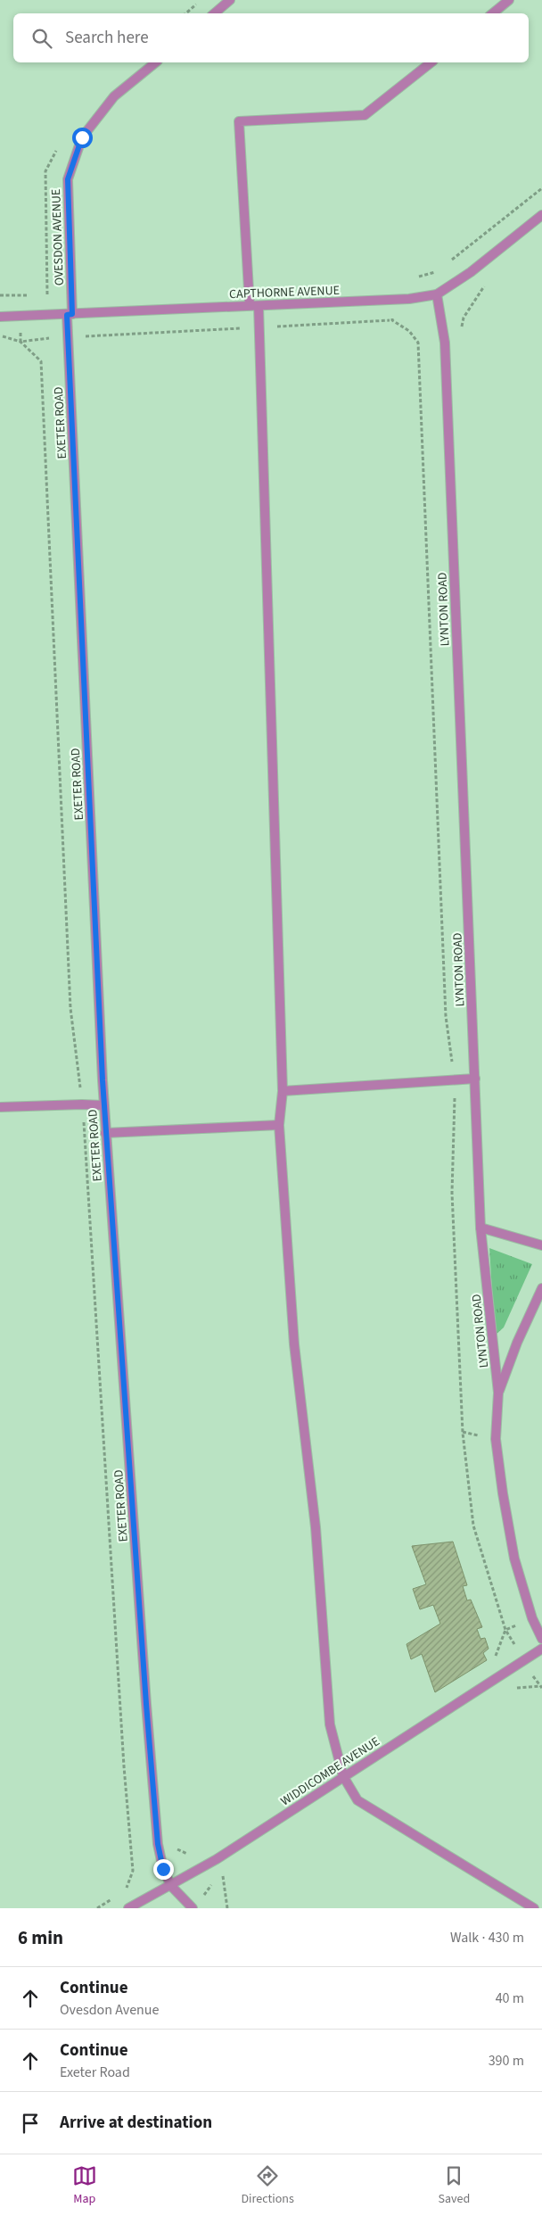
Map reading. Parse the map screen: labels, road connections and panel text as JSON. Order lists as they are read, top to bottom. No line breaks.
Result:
{"streets":{"street":["OVESDON AVENUE","CAPTHORNE AVENUE","EXETER ROAD","LYNTON ROAD","WIDDICOMBE AVENUE"]},"crossings":[["OVESDON AVENUE","CAPTHORNE AVENUE"],["OVESDON AVENUE","EXETER ROAD"],["CAPTHORNE AVENUE","EXETER ROAD"],["CAPTHORNE AVENUE","LYNTON ROAD"],["EXETER ROAD","WIDDICOMBE AVENUE"]],"page":{"search":"Search here","heading":["6 min","Walk · 430 m"],"list":[["Continue","Ovesdon Avenue","40 m"],["Continue","Exeter Road","390 m"],"Arrive at destination"],"nav":["Map","Directions","Saved"]}}
